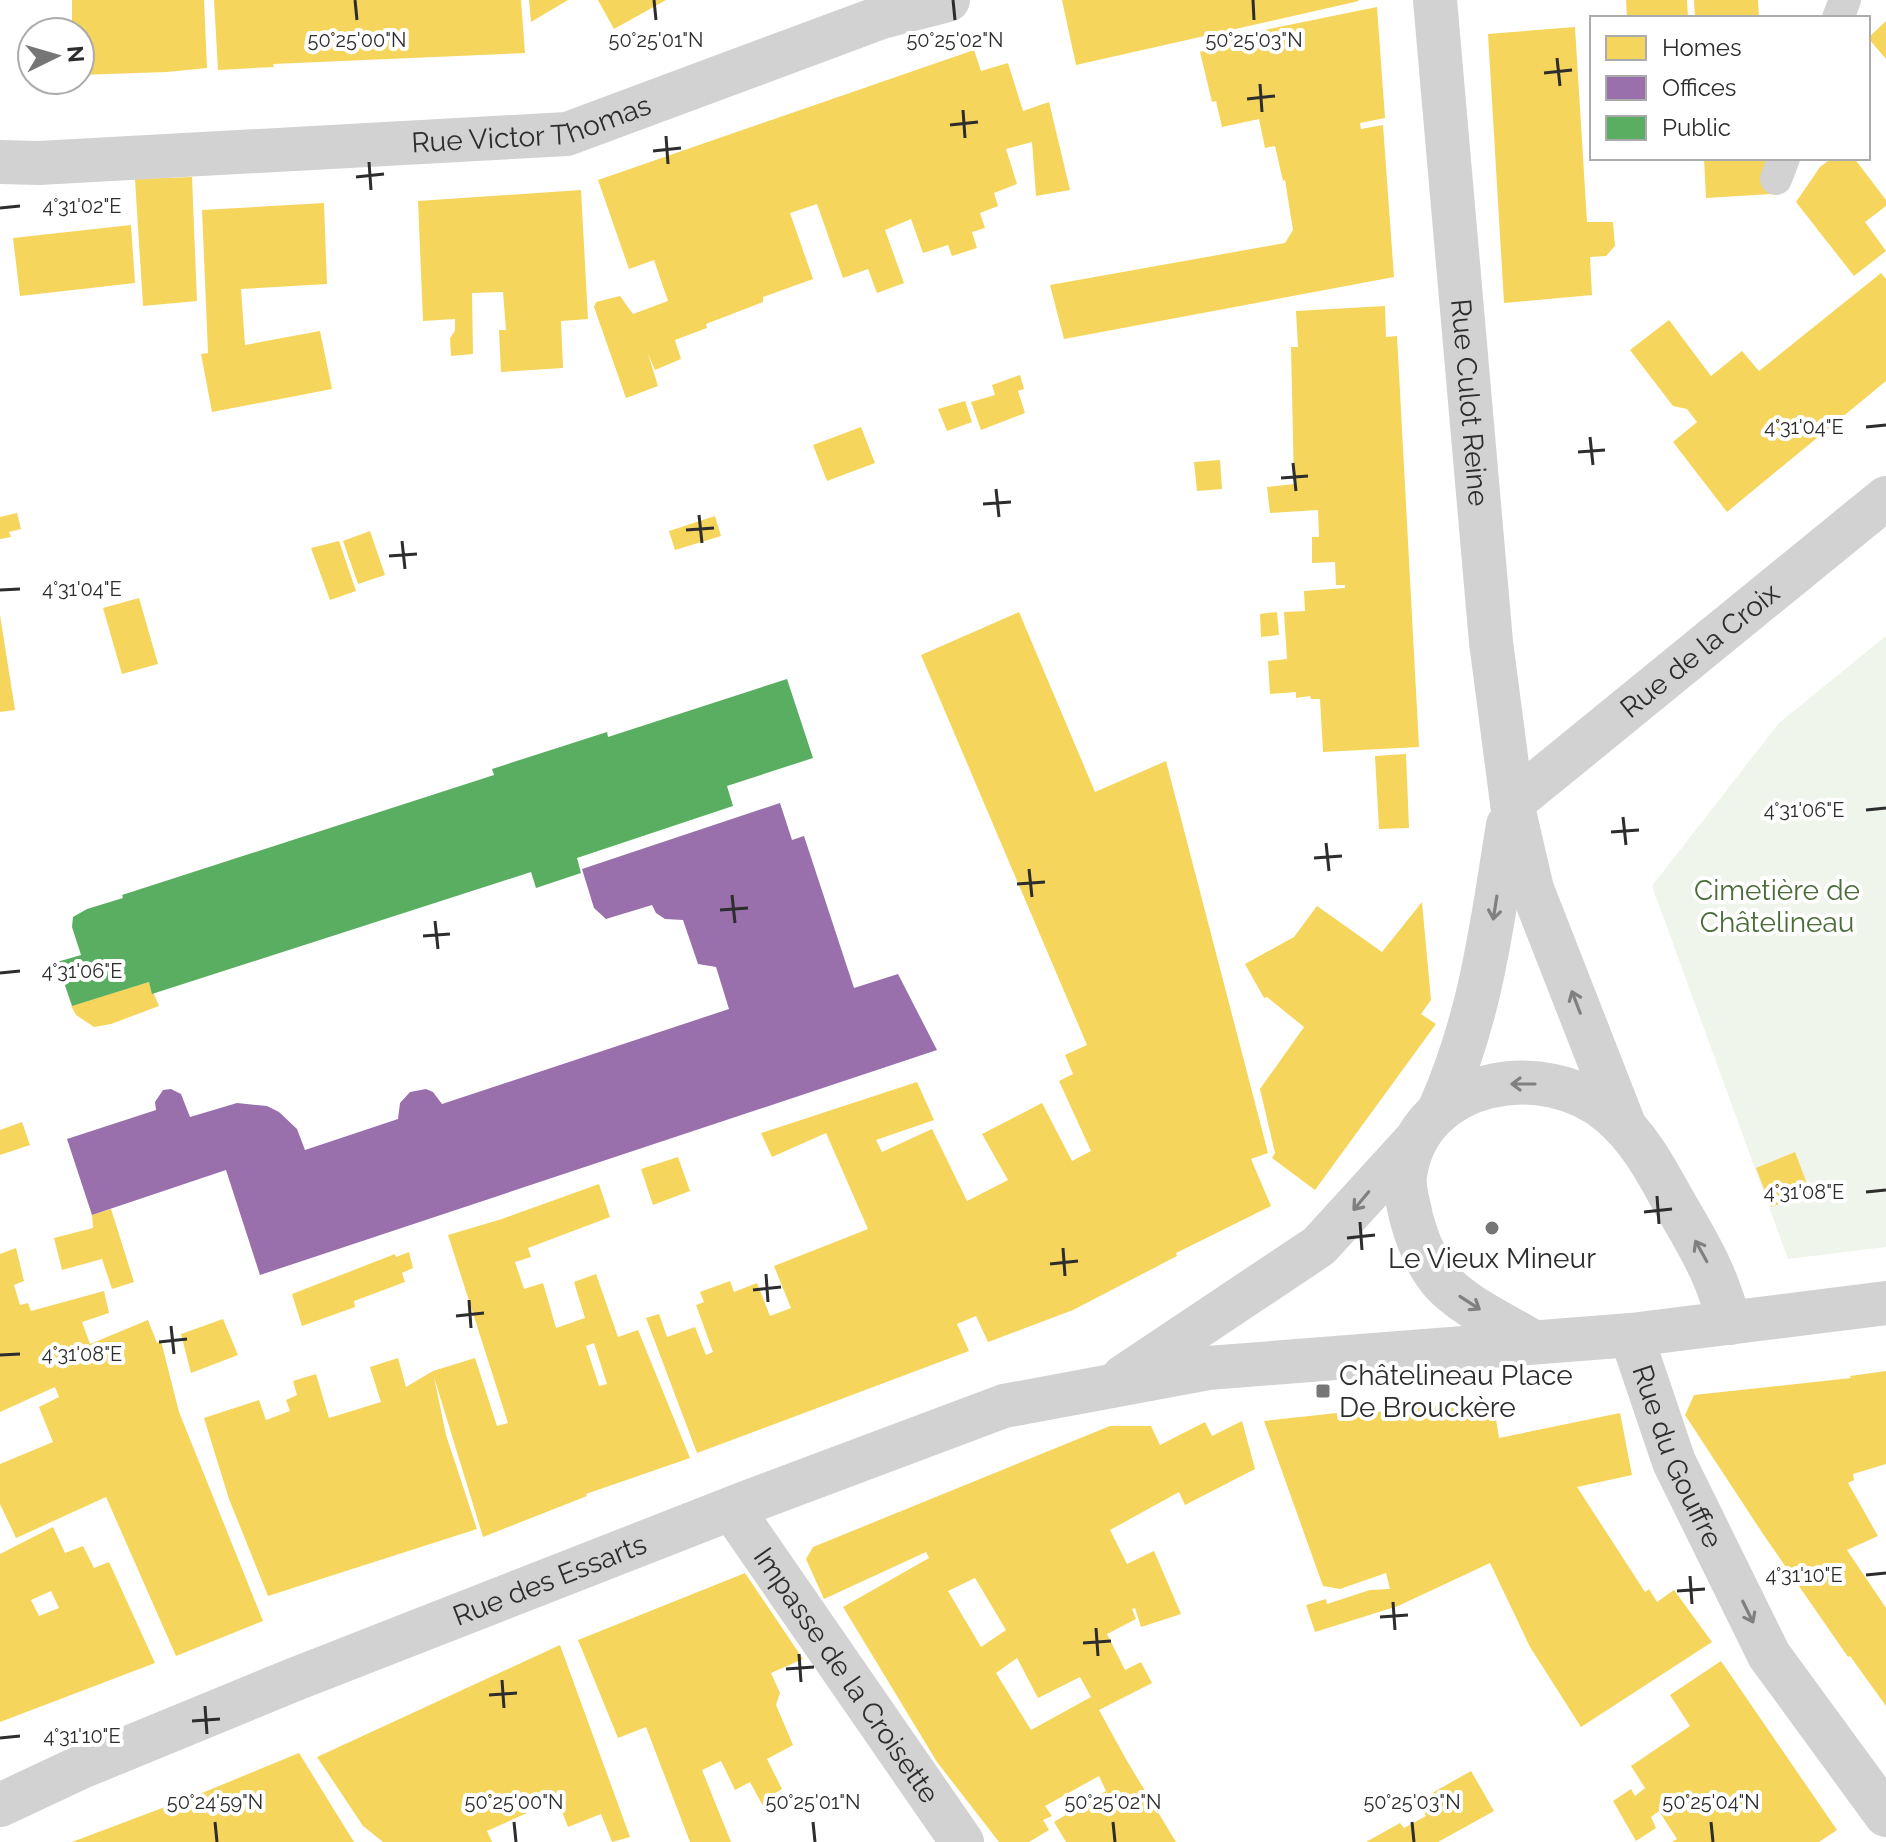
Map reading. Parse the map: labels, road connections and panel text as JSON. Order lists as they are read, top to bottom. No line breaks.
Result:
{"streets":{"street":["Rue Victor Thomas","Rue Culot Reine","Rue de la Croix","Rue du Gouffre","Rue des Essarts","Impasse de la Croisette"]},"crossings":[["Rue Culot Reine","Rue de la Croix"],["Rue du Gouffre","Rue des Essarts"],["Rue des Essarts","Impasse de la Croisette"]],"one_way":["Rue du Gouffre"],"parks":["Cimetière de Châtelineau"],"places":{"other":["Le Vieux Mineur"],"transit":["Châtelineau Place De Brouckère"]},"legend":["Homes","Offices","Public"],"north":"right","coordinates":["50°25'00\"N","50°25'01\"N","50°25'02\"N","50°25'03\"N","4°31'02\"E","4°31'04\"E","4°31'06\"E","4°31'08\"E","4°31'10\"E","50°24'59\"N","50°25'04\"N"]}
